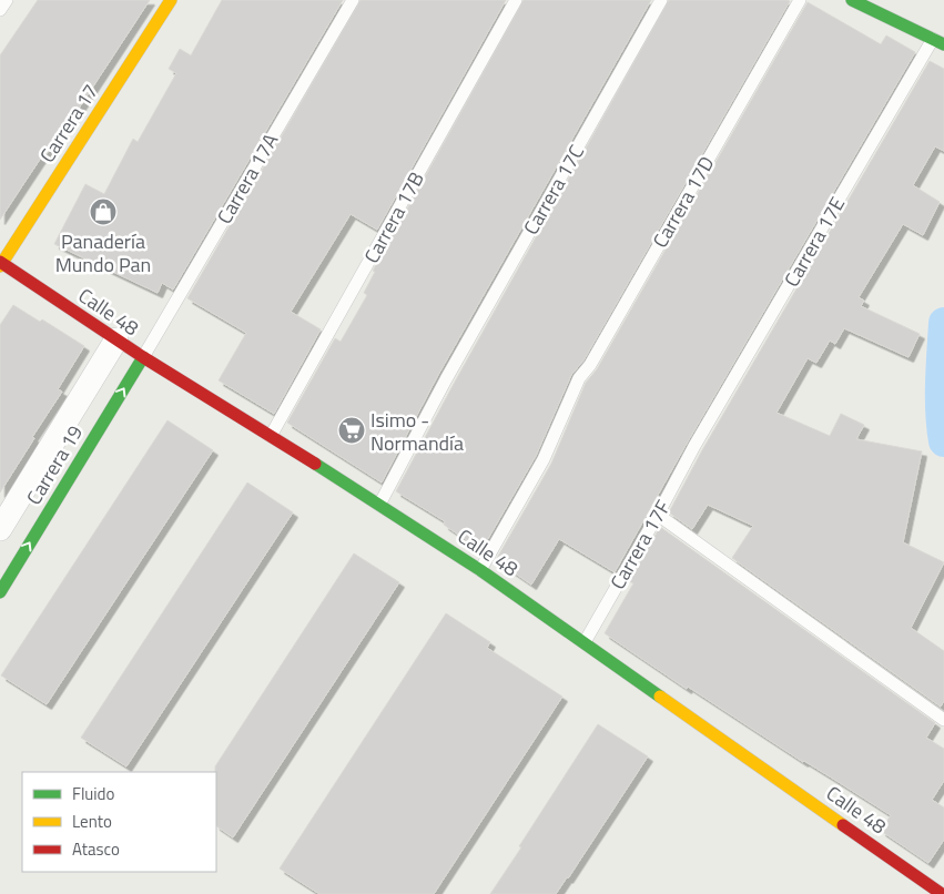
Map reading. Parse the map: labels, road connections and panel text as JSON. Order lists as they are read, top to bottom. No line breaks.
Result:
{"streets":{"street":["Carrera 17","Calle 48","Carrera 19"],"lane":["Carrera 17A","Carrera 17C","Carrera 17D","Carrera 17B","Carrera 17E","Carrera 17F"]},"crossings":[["Carrera 17","Calle 48"],["Carrera 17A","Calle 48"],["Carrera 17A","Carrera 19"],["Carrera 17C","Calle 48"],["Carrera 17D","Calle 48"],["Carrera 17B","Calle 48"],["Carrera 17E","Carrera 17F"],["Calle 48","Carrera 19"],["Calle 48","Carrera 17F"]],"places":{"shop":["Panadería Mundo Pan"],"supermarket":["Isimo - Normandía"]},"legend":["Fluido","Lento","Atasco"]}
